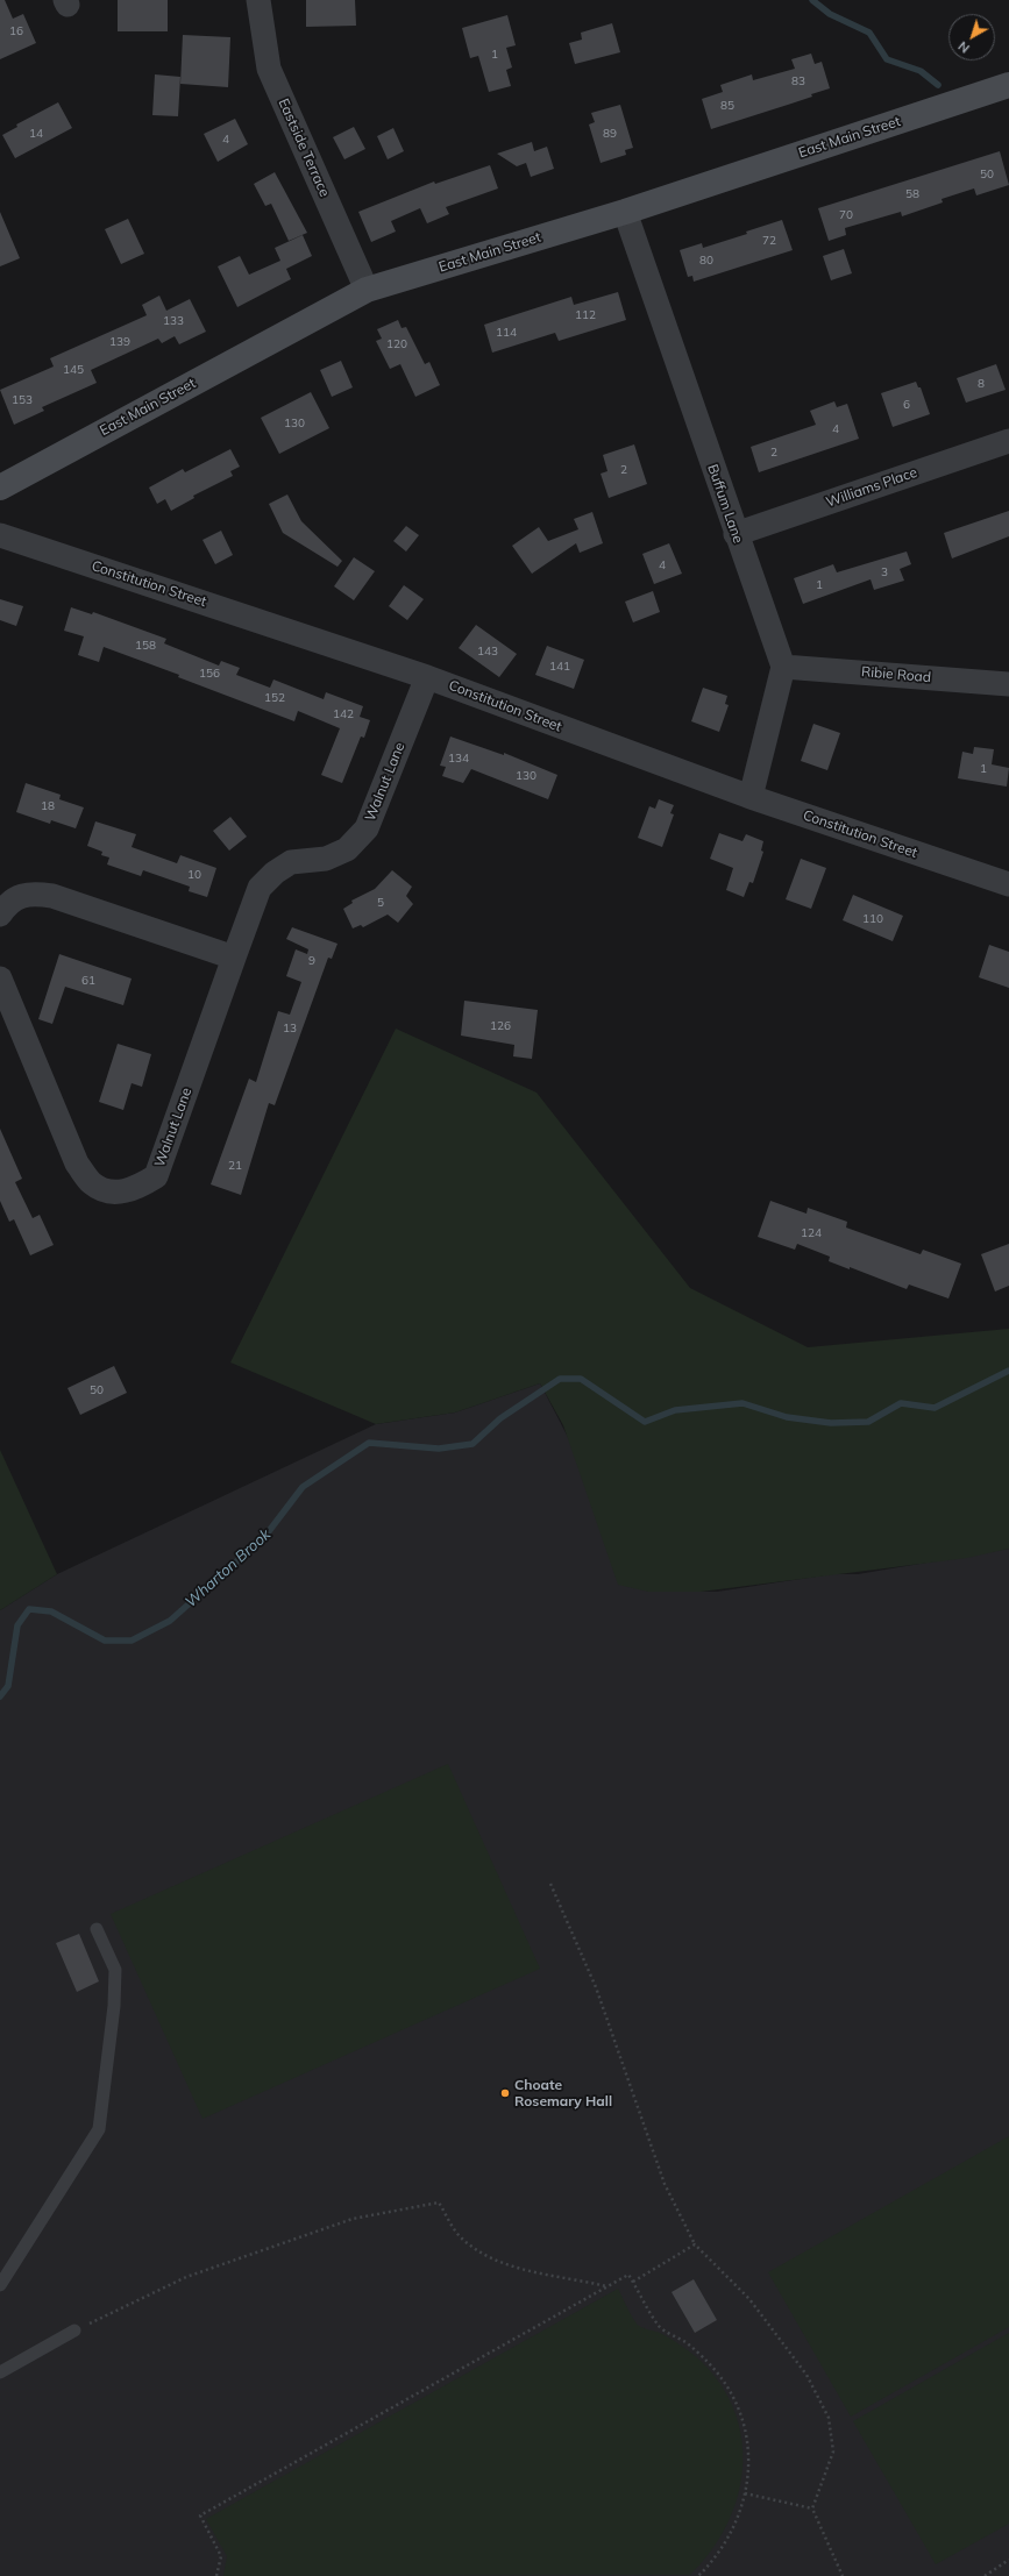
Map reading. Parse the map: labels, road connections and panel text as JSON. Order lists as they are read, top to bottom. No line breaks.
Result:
{"streets":{"main road":["East Main Street"],"street":["Eastside Terrace","Williams Place","Buffum Lane","Constitution Street","Ribie Road","Walnut Lane"]},"crossings":[["East Main Street","Eastside Terrace"],["East Main Street","Buffum Lane"],["Williams Place","Buffum Lane"],["Buffum Lane","Ribie Road"],["Constitution Street","Walnut Lane"]],"water":["Wharton Brook"],"places":["Choate Rosemary Hall"],"house_numbers":["16","1","83","85","14","89","4","50","58","70","72","80","112","133","114","139","120","145","8","153","6","130","4","2","2","4","3","1","158","143","141","156","152","142","134","1","130","18","10","5","110","9","61","126","13","21","124","50"],"north":"bottom left"}
